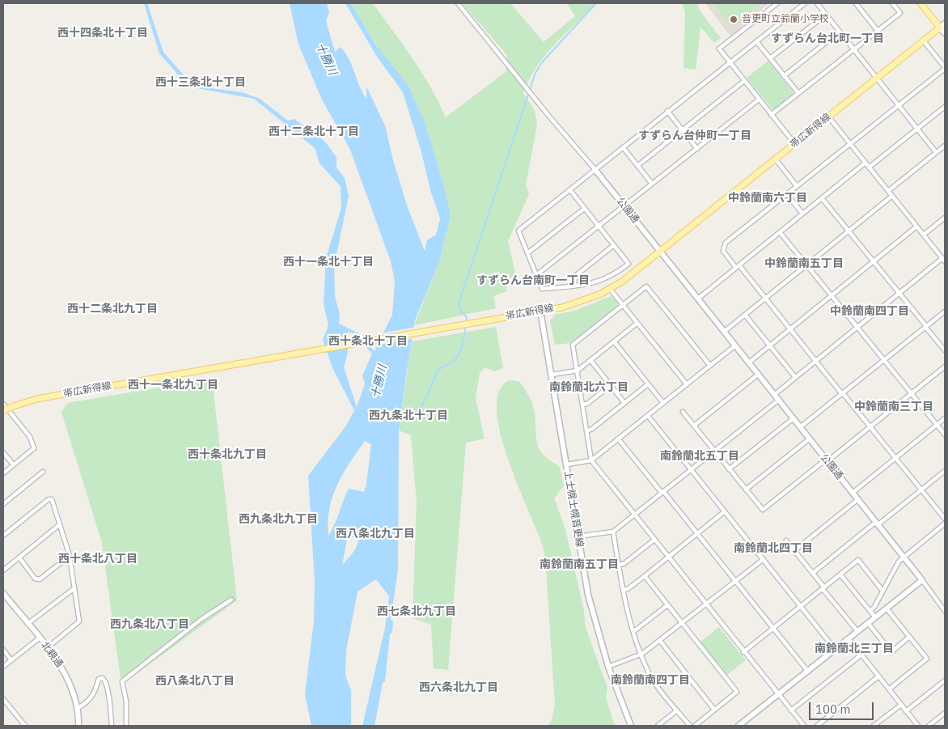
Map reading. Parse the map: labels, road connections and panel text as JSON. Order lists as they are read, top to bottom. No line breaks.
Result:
{"streets":{"main road":["帯広新得線"],"street":["公園通","上士幌士幌音更線","北親通"]},"crossings":[["帯広新得線","公園通"],["帯広新得線","上士幌士幌音更線"]],"districts":["西十四条北十丁目","すずらん台北町一丁目","西十三条北十丁目","西十二条北十丁目","すずらん台仲町一丁目","中鈴蘭南六丁目","西十一条北十丁目","中鈴蘭南五丁目","すずらん台南町一丁目","西十二条北九丁目","中鈴蘭南四丁目","西十条北十丁目","西十一条北九丁目","南鈴蘭北六丁目","中鈴蘭南三丁目","西九条北十丁目","西十条北九丁目","南鈴蘭北五丁目","西九条北九丁目","西八条北九丁目","南鈴蘭北四丁目","西十条北八丁目","南鈴蘭南五丁目","西七条北九丁目","西九条北八丁目","南鈴蘭北三丁目","南鈴蘭南四丁目","西八条北八丁目","西六条北九丁目"],"water":["十勝川"],"places":["音更町立鈴蘭小学校"],"scale_bar":"100 m"}
